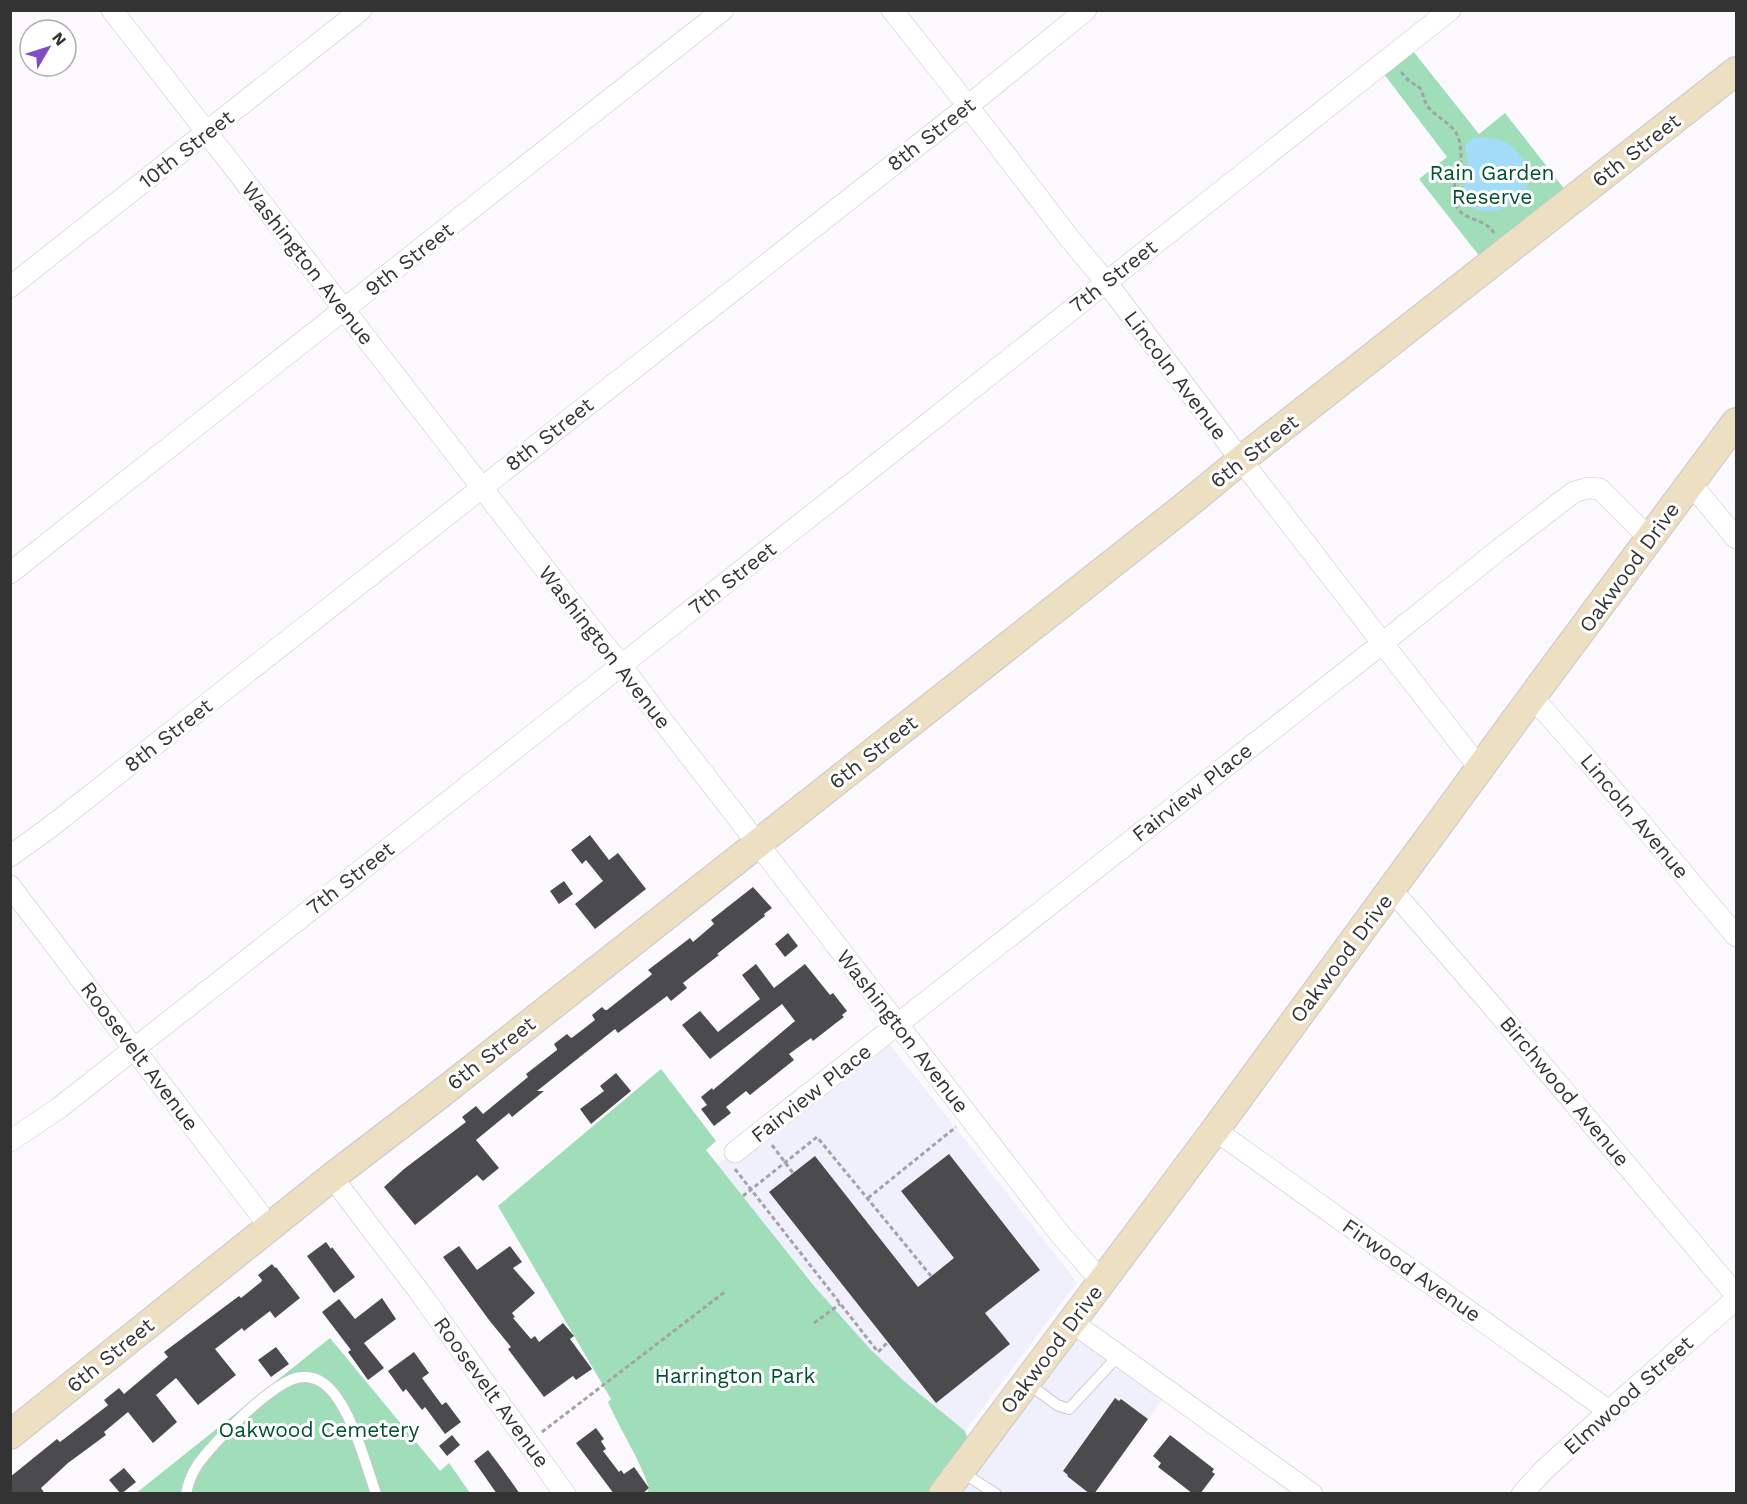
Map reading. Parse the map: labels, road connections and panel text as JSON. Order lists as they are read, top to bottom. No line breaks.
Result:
{"streets":{"street":["8th Street","10th Street","6th Street","9th Street","Washington Avenue","7th Street","Lincoln Avenue","Oakwood Drive","Fairview Place","Roosevelt Avenue","Birchwood Avenue","Firwood Avenue","Elmwood Street"]},"crossings":[["8th Street","Washington Avenue"],["8th Street","Lincoln Avenue"],["10th Street","Washington Avenue"],["6th Street","Washington Avenue"],["6th Street","Lincoln Avenue"],["6th Street","Roosevelt Avenue"],["9th Street","Washington Avenue"],["Washington Avenue","7th Street"],["Washington Avenue","Oakwood Drive"],["Washington Avenue","Fairview Place"],["7th Street","Lincoln Avenue"],["7th Street","Roosevelt Avenue"],["Lincoln Avenue","Oakwood Drive"],["Lincoln Avenue","Fairview Place"],["Oakwood Drive","Fairview Place"],["Oakwood Drive","Birchwood Avenue"],["Oakwood Drive","Firwood Avenue"],["Firwood Avenue","Elmwood Street"]],"parks":["Rain Garden Reserve","Harrington Park","Oakwood Cemetery"],"north":"top right"}
